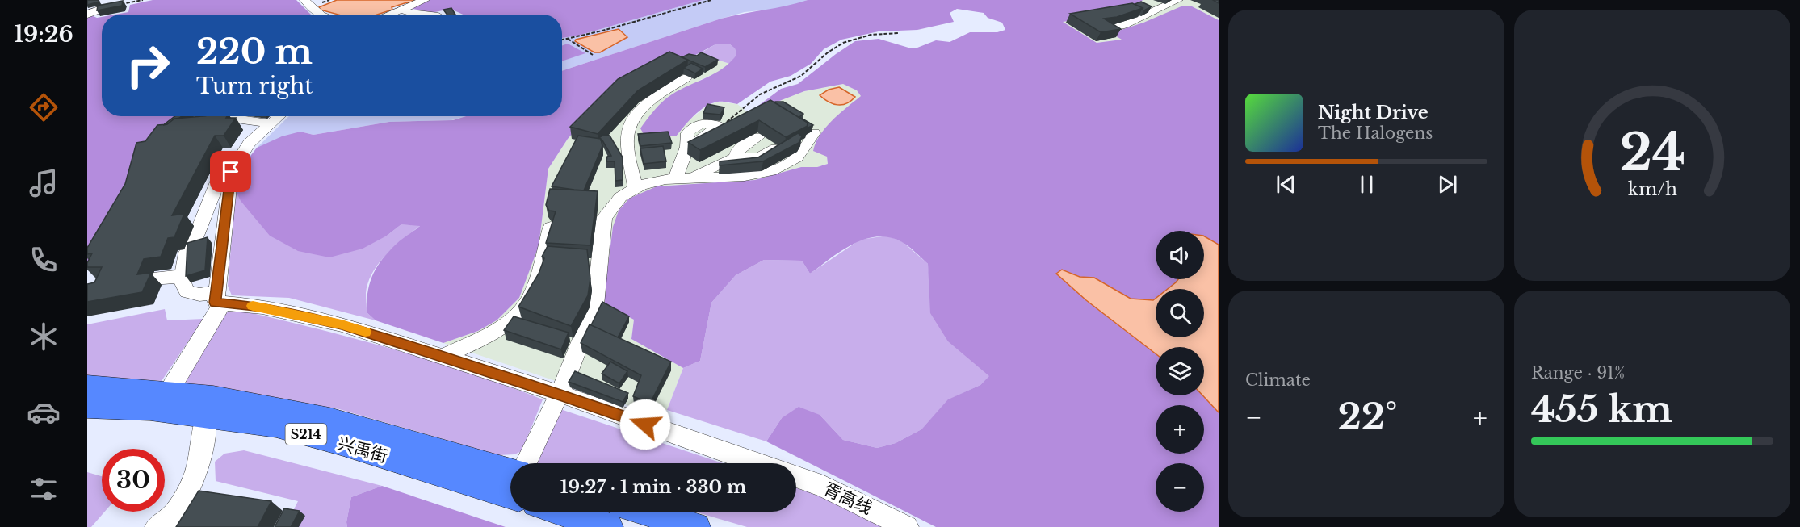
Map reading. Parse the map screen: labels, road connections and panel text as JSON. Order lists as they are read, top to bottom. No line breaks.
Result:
{"streets":{"main road":["S214","兴禹街"],"street":["胥高线"]},"page":{"tabs":"19:26","turn":["220 m","Turn right"],"song":["Night Drive","The Halogens"],"map_buttons":["+","−"],"tile":["Climate",["Range · 91%","455 km"]],"heat":["−","22°","+"],"limit":"30","trip":"19:27 · 1 min · 330 m","gauge":["24","km/h"]}}
